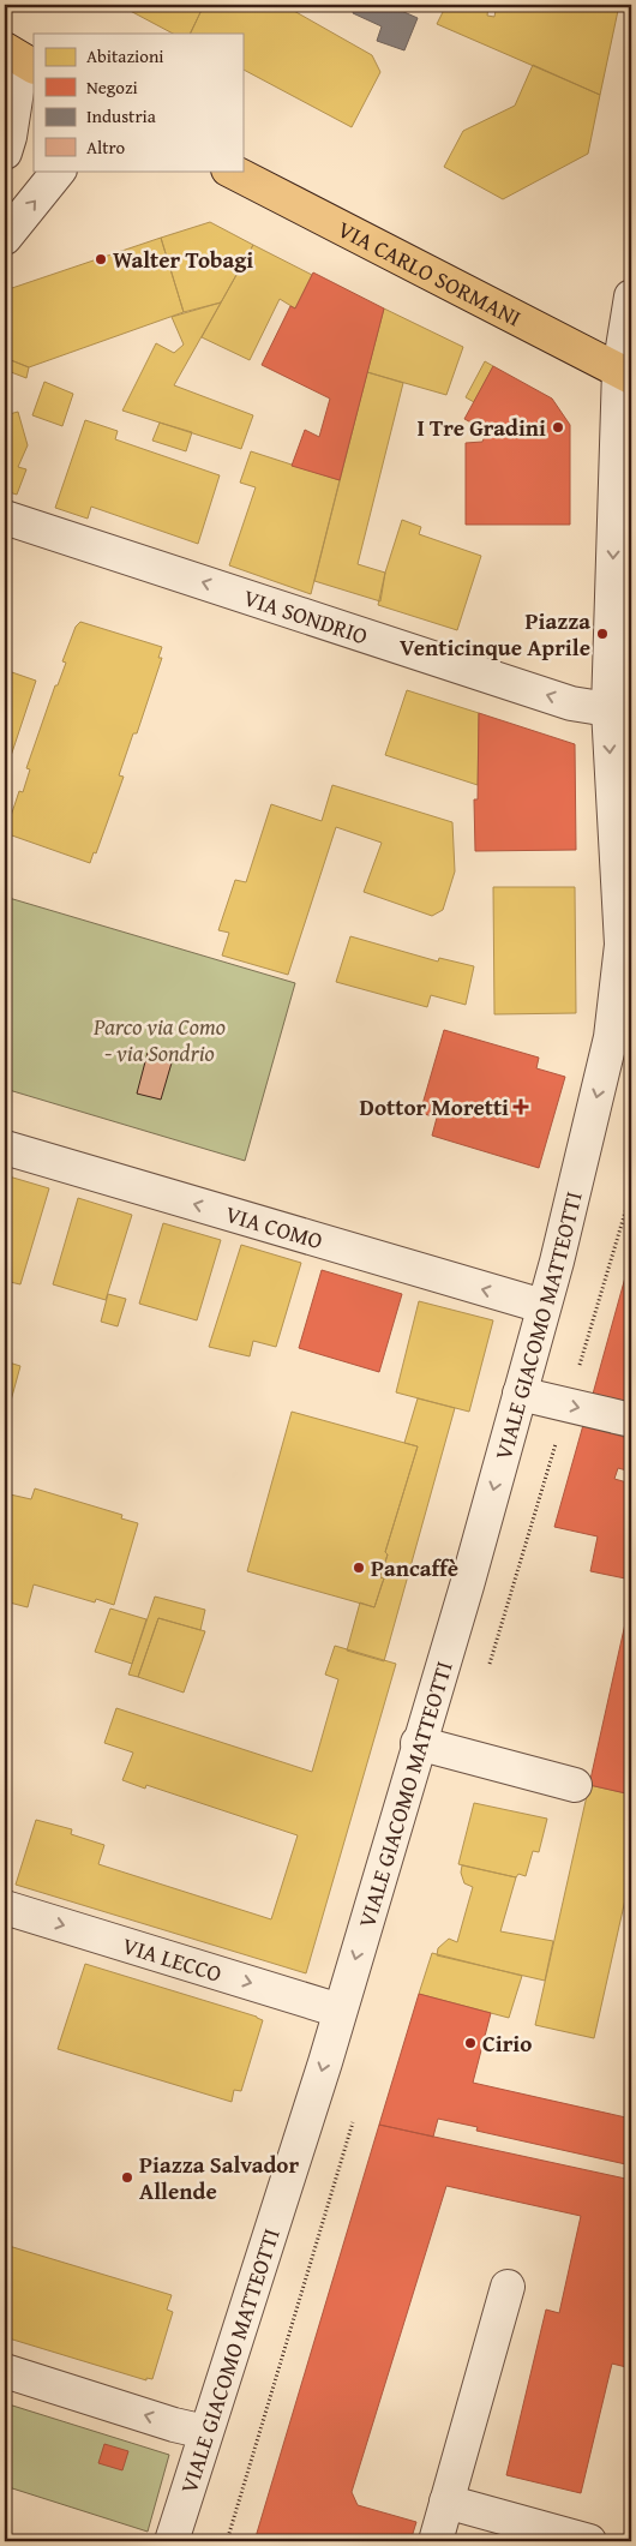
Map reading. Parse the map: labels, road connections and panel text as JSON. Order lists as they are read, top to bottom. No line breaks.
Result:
{"streets":{"main road":["VIA CARLO SORMANI"],"street":["VIA SONDRIO","VIA COMO","VIALE GIACOMO MATTEOTTI","VIA LECCO"]},"crossings":[["VIA SONDRIO","VIALE GIACOMO MATTEOTTI"],["VIA COMO","VIALE GIACOMO MATTEOTTI"],["VIALE GIACOMO MATTEOTTI","VIA LECCO"]],"one_way":["VIA SONDRIO","VIA COMO","VIALE GIACOMO MATTEOTTI","VIA LECCO"],"parks":["Parco via Como - via Sondrio"],"places":{"other":["Walter Tobagi","I Tre Gradini","Piazza Venticinque Aprile","Pancaffè","Cirio","Piazza Salvador Allende"],"health":["Dottor Moretti"]},"legend":["Abitazioni","Negozi","Industria","Altro"]}
